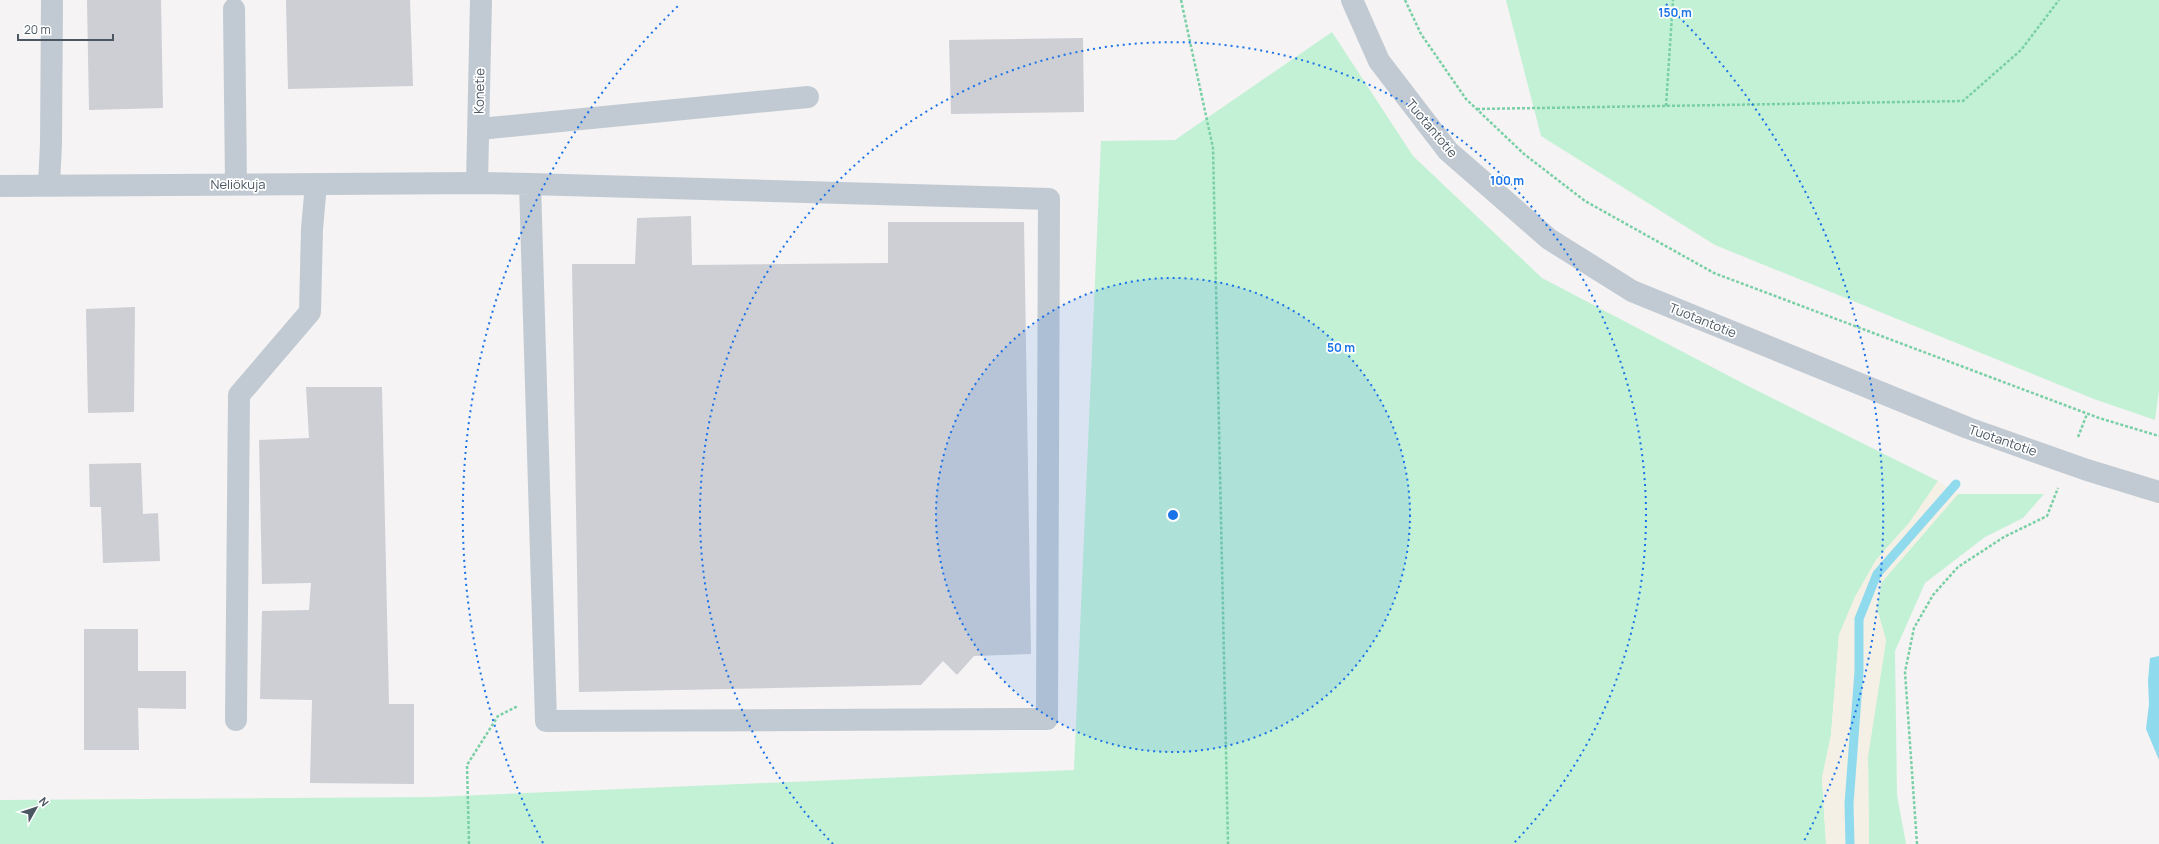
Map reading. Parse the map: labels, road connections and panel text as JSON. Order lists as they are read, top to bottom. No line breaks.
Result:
{"streets":{"street":["Konetie","Tuotantotie","Neliökuja"]},"crossings":[["Konetie","Neliökuja"]],"scale_bar":"20 m","north":"top right","rings":["150 m","100 m","50 m"]}
